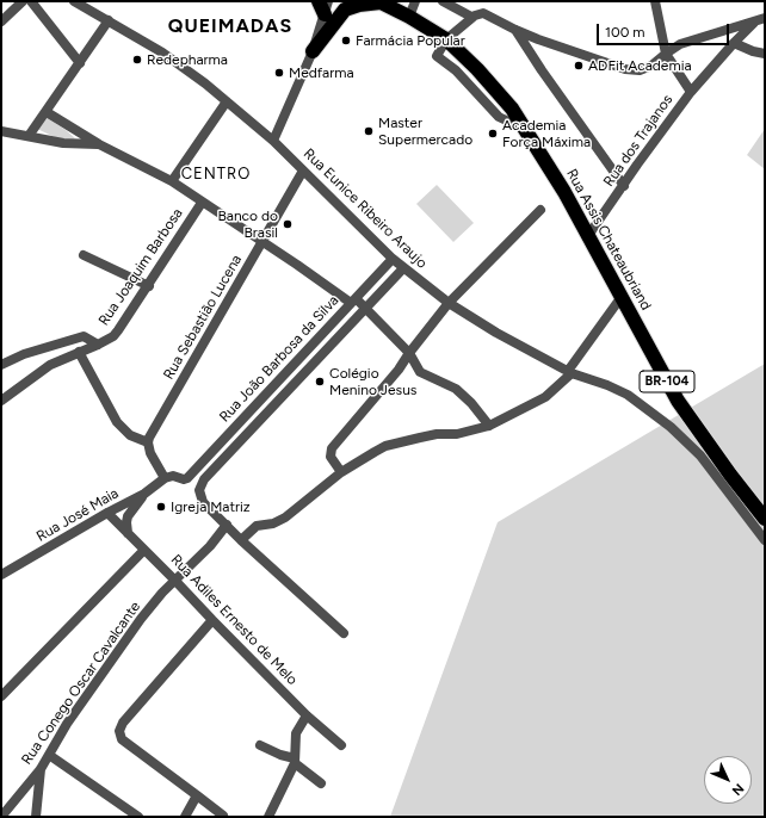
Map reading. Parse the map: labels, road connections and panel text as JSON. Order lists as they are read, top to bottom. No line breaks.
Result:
{"streets":{"highway":["Rua Assis Chateaubriand","BR-104"],"street":["Rua dos Trajanos","Rua Eunice Ribeiro Araujo","Rua Joaquim Barbosa","Rua Sebastião Lucena","Rua João Barbosa da Silva","Rua José Maia","Rua Adiles Ernesto de Melo","Rua Conego Oscar Cavalcante"]},"crossings":[["Rua dos Trajanos","Rua Assis Chateaubriand"],["Rua Eunice Ribeiro Araujo","Rua Sebastião Lucena"],["Rua Eunice Ribeiro Araujo","Rua João Barbosa da Silva"],["Rua João Barbosa da Silva","Rua José Maia"],["Rua João Barbosa da Silva","Rua Conego Oscar Cavalcante"],["Rua José Maia","Rua Adiles Ernesto de Melo"],["Rua Adiles Ernesto de Melo","Rua Conego Oscar Cavalcante"]],"districts":["QUEIMADAS","CENTRO"],"places":["Farmácia Popular","Redepharma","ADFit Academia","Medfarma","Master Supermercado","Academia Força Máxima","Banco do Brasil","Colégio Menino Jesus","Igreja Matriz"],"scale_bar":"100 m","north":"bottom right"}
